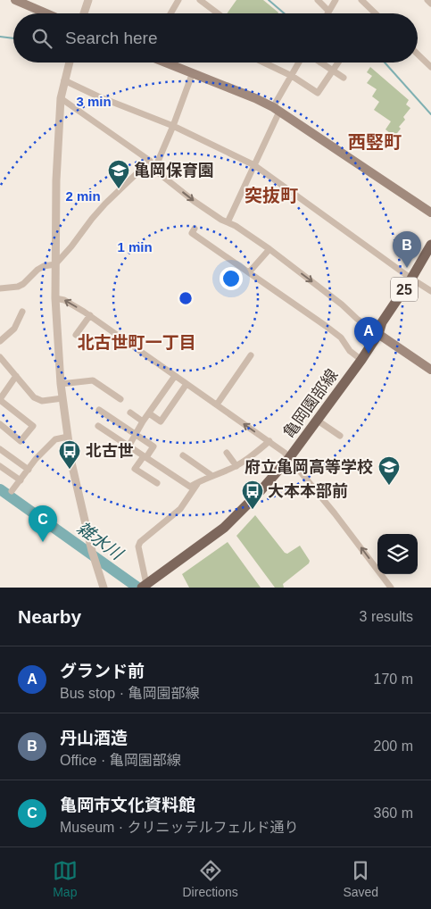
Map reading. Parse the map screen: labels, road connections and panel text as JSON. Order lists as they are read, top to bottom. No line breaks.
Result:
{"streets":{"main road":["25","亀岡園部線"]},"districts":["西竪町","突抜町","北古世町一丁目"],"water":["雑水川"],"places":{"school or university":["亀岡保育園","府立亀岡高等学校"],"bus stop":["北古世","大本本部前"]},"page":{"search":"Search here","pins":["B","A","C"],"heading":["Nearby","3 results"],"list":[{"mark":"A","name":"グランド前","note":"Bus stop · 亀岡園部線","value":"170 m"},{"mark":"B","name":"丹山酒造","note":"Office · 亀岡園部線","value":"200 m"},{"mark":"C","name":"亀岡市文化資料館","note":"Museum · クリニッテルフェルド通り","value":"360 m"}],"nav":["Map","Directions","Saved"]},"rings":["3 min","2 min","1 min"]}
